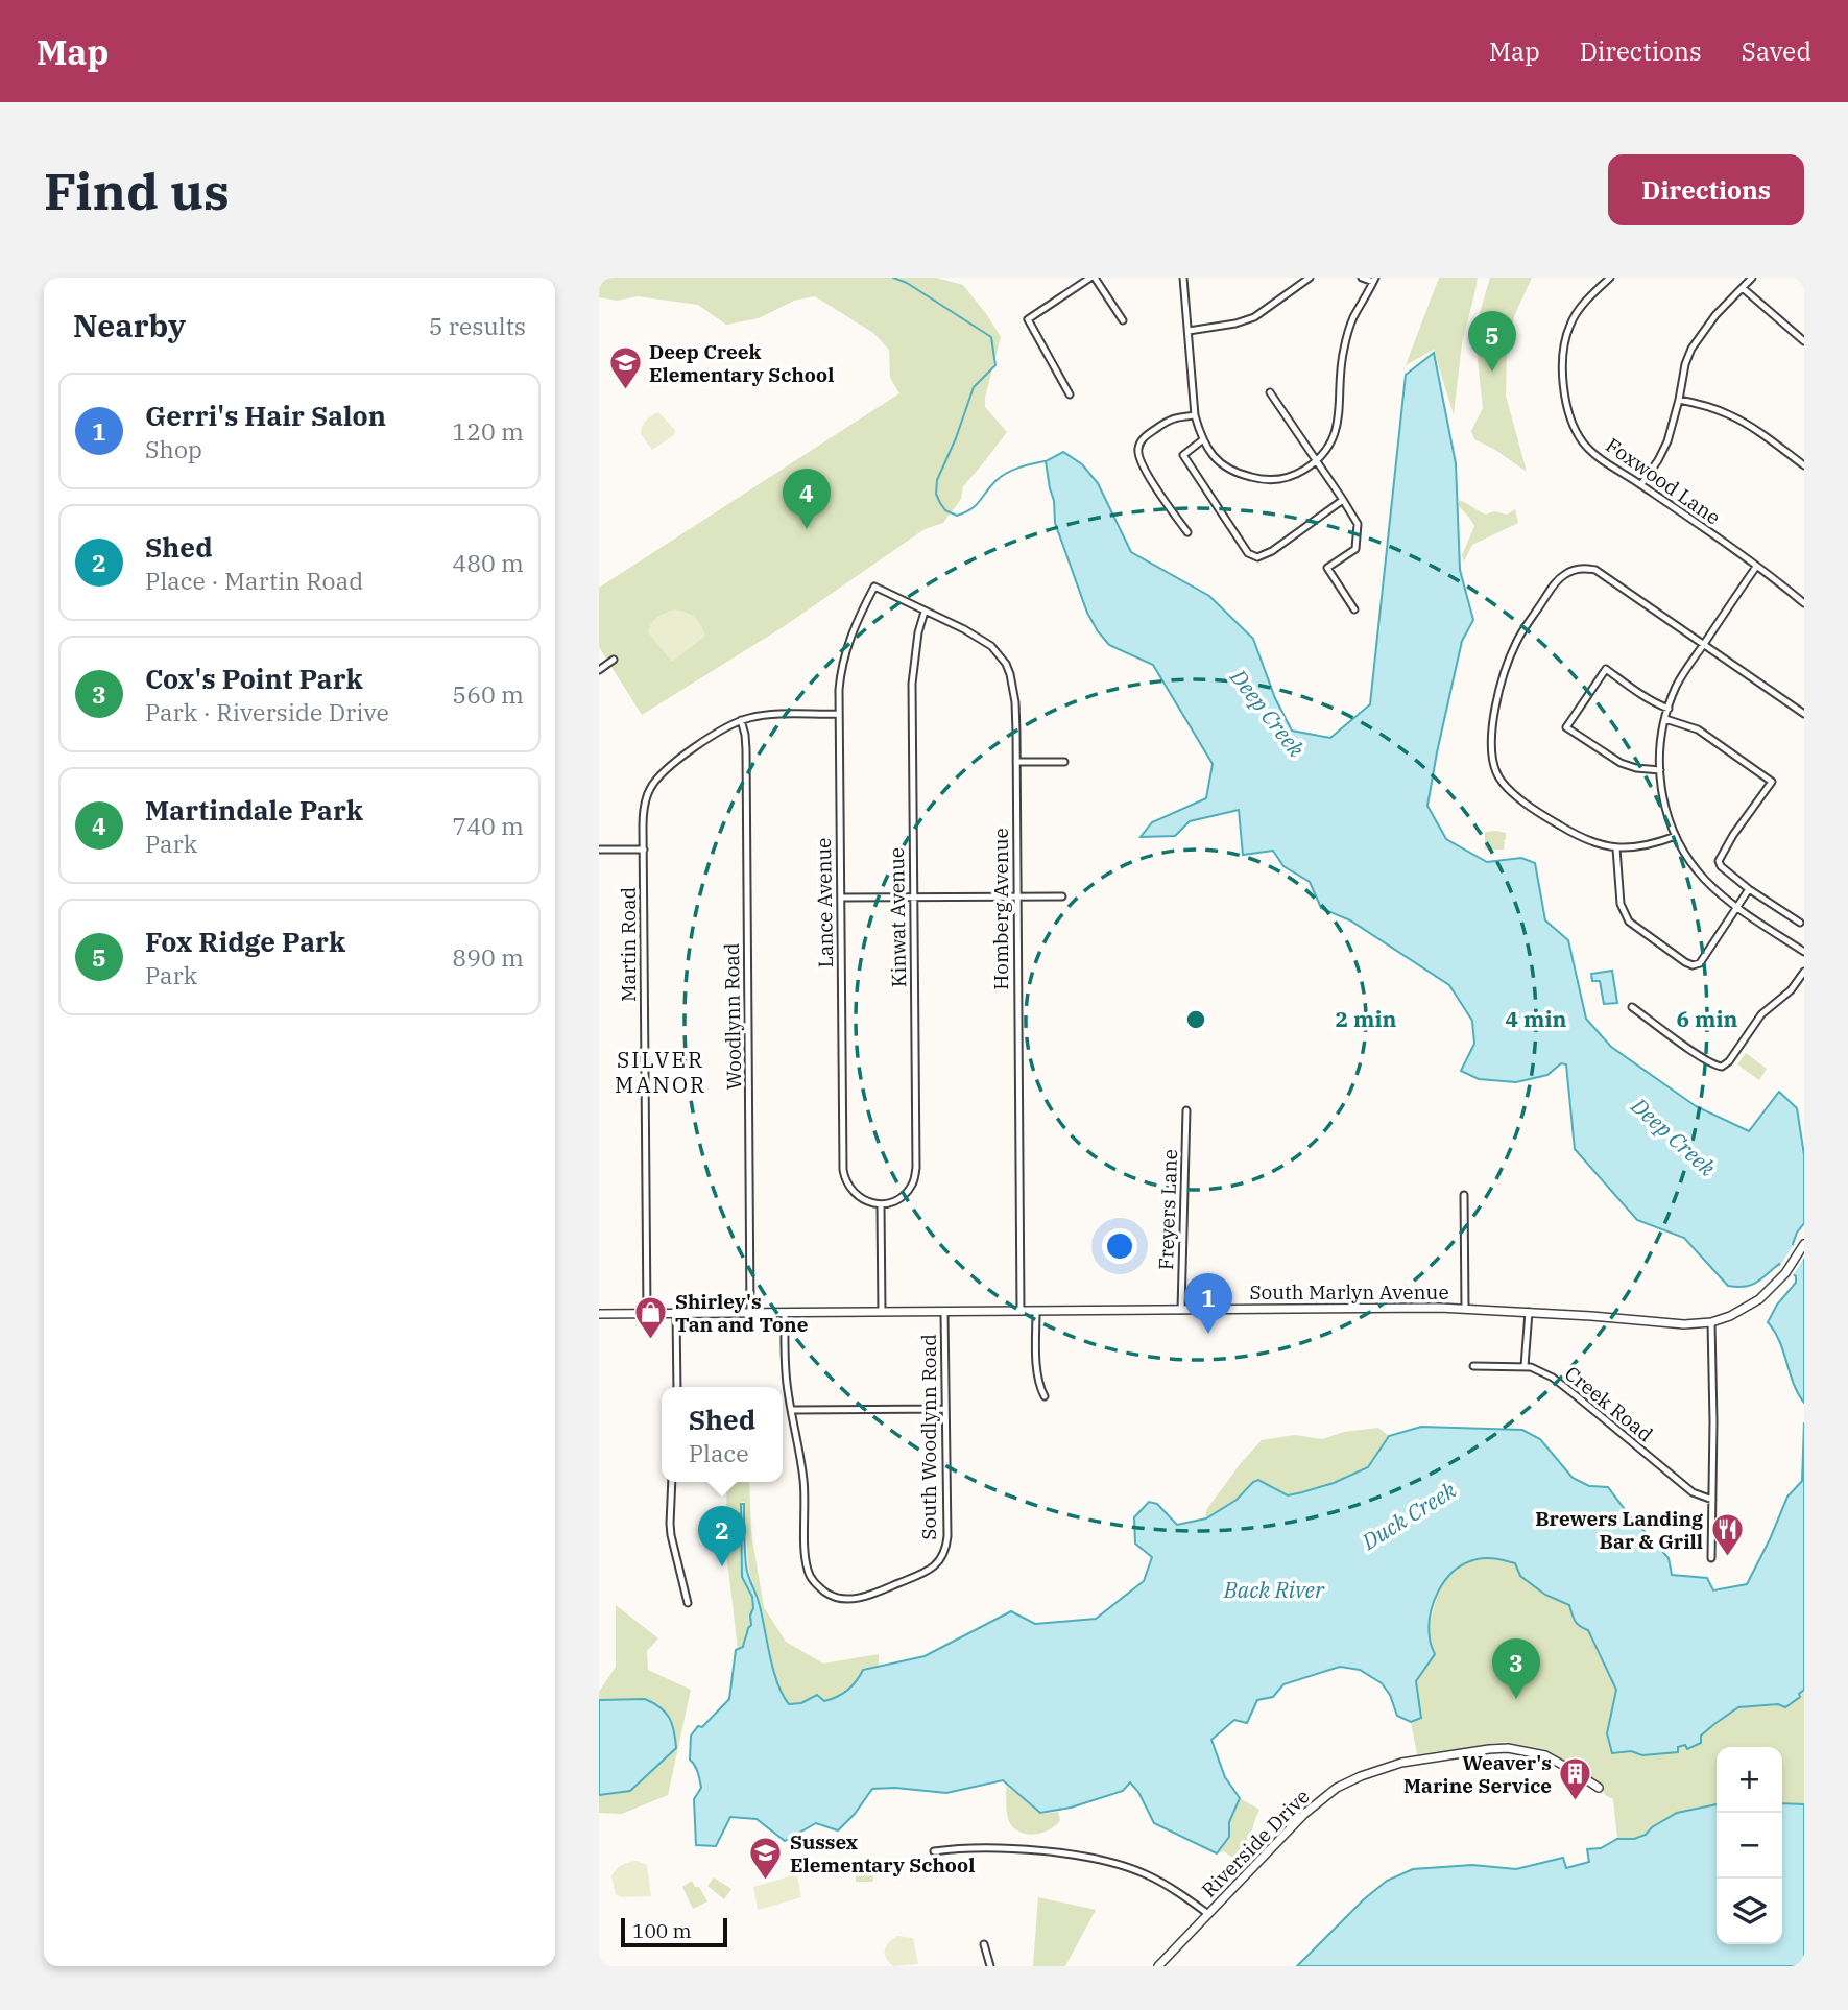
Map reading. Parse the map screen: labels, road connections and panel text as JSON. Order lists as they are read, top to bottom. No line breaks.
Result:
{"streets":{"street":["Foxwood Lane","Lance Avenue","Homberg Avenue","Kinwat Avenue","Martin Road","Woodlynn Road","Freyers Lane","South Marlyn Avenue","Creek Road","South Woodlynn Road","Riverside Drive"]},"crossings":[["Lance Avenue","Homberg Avenue"],["Lance Avenue","Kinwat Avenue"],["Lance Avenue","Martin Road"],["Homberg Avenue","Kinwat Avenue"],["Homberg Avenue","South Marlyn Avenue"],["Martin Road","Woodlynn Road"],["Martin Road","South Marlyn Avenue"],["Woodlynn Road","South Marlyn Avenue"],["Freyers Lane","South Marlyn Avenue"],["South Marlyn Avenue","South Woodlynn Road"]],"districts":["SILVER MANOR"],"water":["Deep Creek","Duck Creek","Back River"],"places":{"school or university":["Deep Creek Elementary School","Sussex Elementary School"],"shop":["Shirley's Tan and Tone"],"restaurant":["Brewers Landing Bar & Grill"],"building":["Weaver's Marine Service"]},"scale_bar":"100 m","page":{"header":"Map","nav":["Map","Directions","Saved"],"buttons":"Directions","title":"Find us","heading":["Nearby","5 results"],"pins":["5","4","1","2","3"],"list":[{"mark":"1","name":"Gerri's Hair Salon","note":"Shop","value":"120 m"},{"mark":"2","name":"Shed","note":"Place · Martin Road","value":"480 m"},{"mark":"3","name":"Cox's Point Park","note":"Park · Riverside Drive","value":"560 m"},{"mark":"4","name":"Martindale Park","note":"Park","value":"740 m"},{"mark":"5","name":"Fox Ridge Park","note":"Park","value":"890 m"}],"popup":["Shed","Place"],"map_buttons":["+","−"],"scale":"100 m"},"rings":["2 min","4 min","6 min"]}
